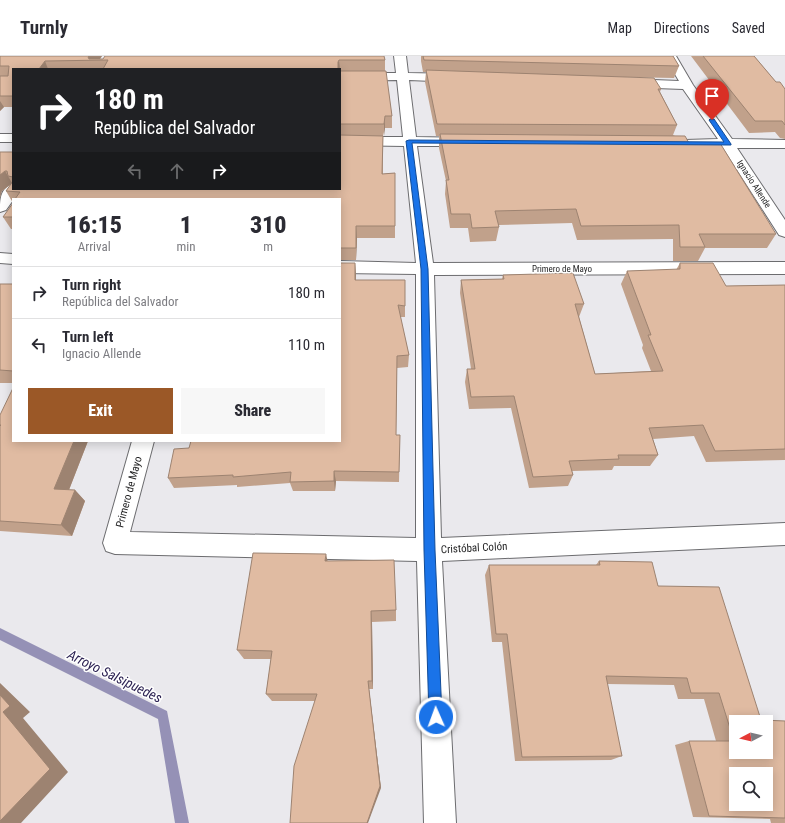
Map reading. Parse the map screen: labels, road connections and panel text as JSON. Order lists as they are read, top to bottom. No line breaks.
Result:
{"streets":{"street":["Ignacio Allende","Primero de Mayo","Cristóbal Colón"]},"crossings":[["Primero de Mayo","Cristóbal Colón"]],"water":["Arroyo Salsipuedes"],"north":"left","page":{"header":"Turnly","nav":["Map","Directions","Saved"],"turn":["180 m","República del Salvador"],"eta":["16:15","Arrival","1","min","310","m"],"list":[{"name":"Turn right","note":"República del Salvador","value":"180 m"},{"name":"Turn left","note":"Ignacio Allende","value":"110 m"}],"buttons":["Exit","Share"]}}
